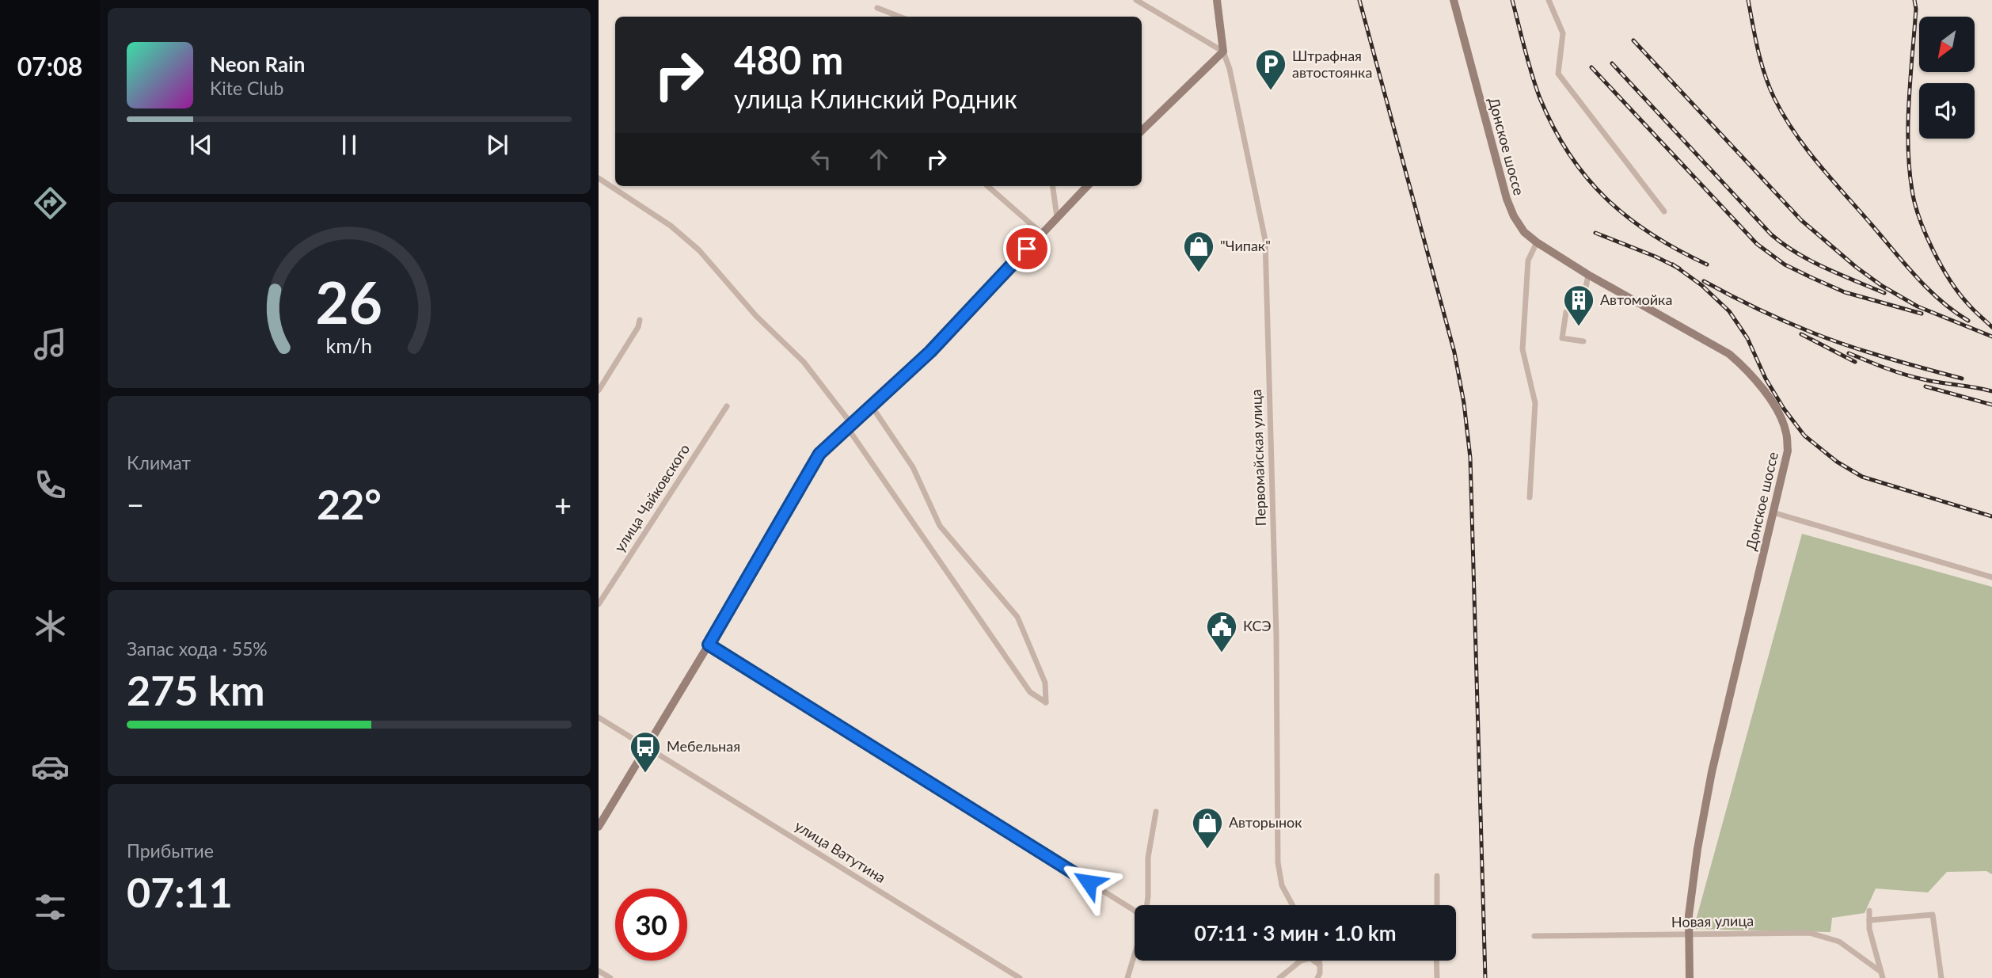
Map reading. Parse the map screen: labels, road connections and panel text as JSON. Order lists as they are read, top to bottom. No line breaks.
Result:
{"streets":{"main road":["Донское шоссе","Первомайская улица"],"street":["улица Чайковского","улица Ватутина","Новая улица"]},"crossings":[["Донское шоссе","Новая улица"]],"places":{"parking":["Штрафная автостоянка"],"shop":["\"Чипак\"","Авторынок"],"building":["Автомойка"],"public building":["КСЭ"],"bus stop":["Мебельная"]},"north":"bottom left","page":{"tabs":"07:08","turn":["480 m","улица Клинский Родник"],"song":["Neon Rain","Kite Club"],"tile":["Климат",["Запас хода · 55%","275 km"],["Прибытие","07:11"]],"heat":["−","22°","+"],"limit":"30","trip":"07:11 · 3 мин · 1.0 km","gauge":["26","km/h"]}}
